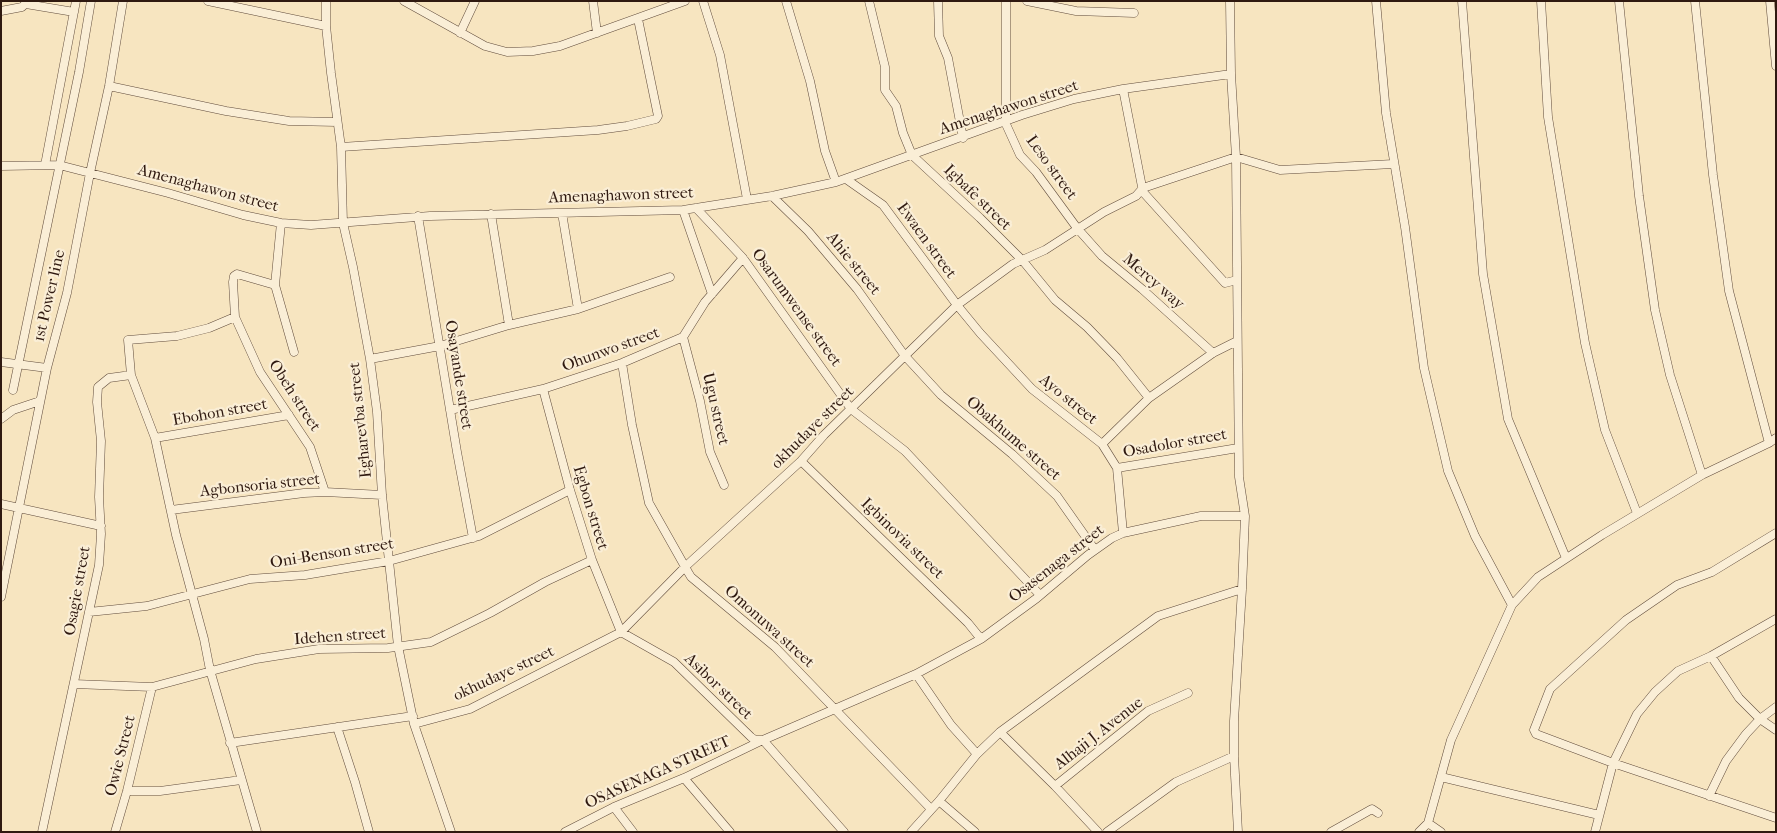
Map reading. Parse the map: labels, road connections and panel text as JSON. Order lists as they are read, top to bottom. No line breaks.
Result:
{"streets":{"street":["Amenaghawon street","Leso street","Igbafe street","Ewaen street","Ahie street","Mercy way","1st Power line","Osarumwense street","Ohunwo street","Osayande street","Obeh street","Ayo street","Ugu street","Ebohon street","Egharevba street","okhudaye street","Obakhume street","Osadolor street","Agbonsoria street","Egbon street","Igbinovia street","Oni-Benson street","Osasenaga street","Osagie street","Omonuwa street","Idehen street","Asibor street","Alhaji J. Avenue","Owie Street","OSASENAGA STREET"]},"crossings":[["Amenaghawon street","Leso street"],["Amenaghawon street","Igbafe street"],["Amenaghawon street","Ewaen street"],["Amenaghawon street","Ahie street"],["Amenaghawon street","1st Power line"],["Amenaghawon street","Osarumwense street"],["Amenaghawon street","Osayande street"],["Amenaghawon street","Egharevba street"],["Leso street","Mercy way"],["Leso street","okhudaye street"],["Igbafe street","okhudaye street"],["Ewaen street","Ayo street"],["Ewaen street","okhudaye street"],["Ahie street","okhudaye street"],["Ahie street","Obakhume street"],["Mercy way","okhudaye street"],["Osarumwense street","Ohunwo street"],["Osarumwense street","okhudaye street"],["Osarumwense street","Osasenaga street"],["Ohunwo street","Osayande street"],["Ohunwo street","Ugu street"],["Ohunwo street","Egbon street"],["Ohunwo street","Omonuwa street"],["Osayande street","Oni-Benson street"],["Obeh street","Ebohon street"],["Obeh street","Agbonsoria street"],["Ayo street","okhudaye street"],["Ayo street","Osadolor street"],["Ayo street","Osasenaga street"],["Egharevba street","okhudaye street"],["Egharevba street","Agbonsoria street"],["Egharevba street","Oni-Benson street"],["Egharevba street","Idehen street"],["okhudaye street","Obakhume street"],["okhudaye street","Egbon street"],["okhudaye street","Igbinovia street"],["okhudaye street","Omonuwa street"],["okhudaye street","Asibor street"],["Obakhume street","Osasenaga street"],["Egbon street","Oni-Benson street"],["Egbon street","Idehen street"],["Egbon street","Asibor street"],["Igbinovia street","Osasenaga street"],["Oni-Benson street","Osagie street"],["Osasenaga street","Omonuwa street"],["Osasenaga street","OSASENAGA STREET"],["Osagie street","Idehen street"],["Omonuwa street","OSASENAGA STREET"],["Idehen street","Owie Street"],["Asibor street","OSASENAGA STREET"]]}
